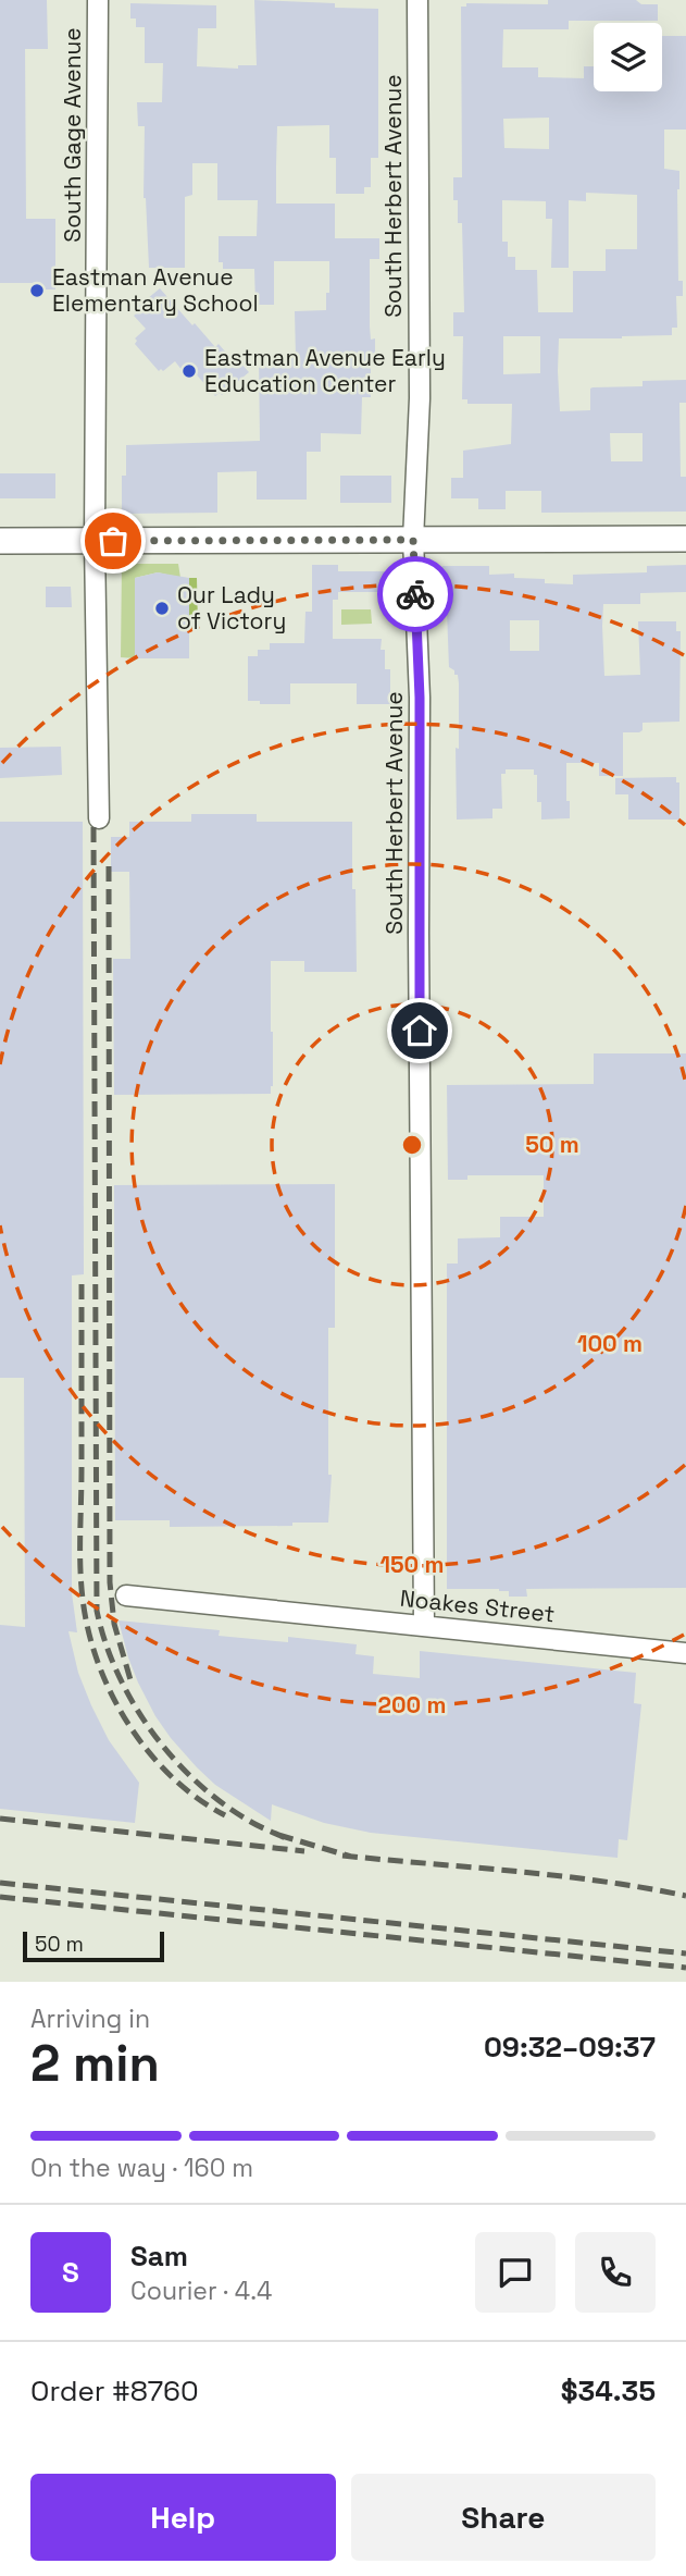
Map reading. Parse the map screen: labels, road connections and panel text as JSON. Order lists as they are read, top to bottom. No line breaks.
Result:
{"streets":{"street":["South Gage Avenue","South Herbert Avenue","Noakes Street"]},"crossings":[["South Herbert Avenue","Noakes Street"]],"places":["Eastman Avenue Elementary School","Eastman Avenue Early Education Center","Our Lady of Victory"],"scale_bar":"50 m","page":{"scale":"50 m","heading":["2 min","Arriving in","09:32–09:37"],"panel":["Sam","Courier · 4.4","Order #8760","$34.35"],"bar":"On the way · 160 m","round":"S","buttons":["Help","Share"]},"rings":["50 m","100 m","150 m","200 m"]}
